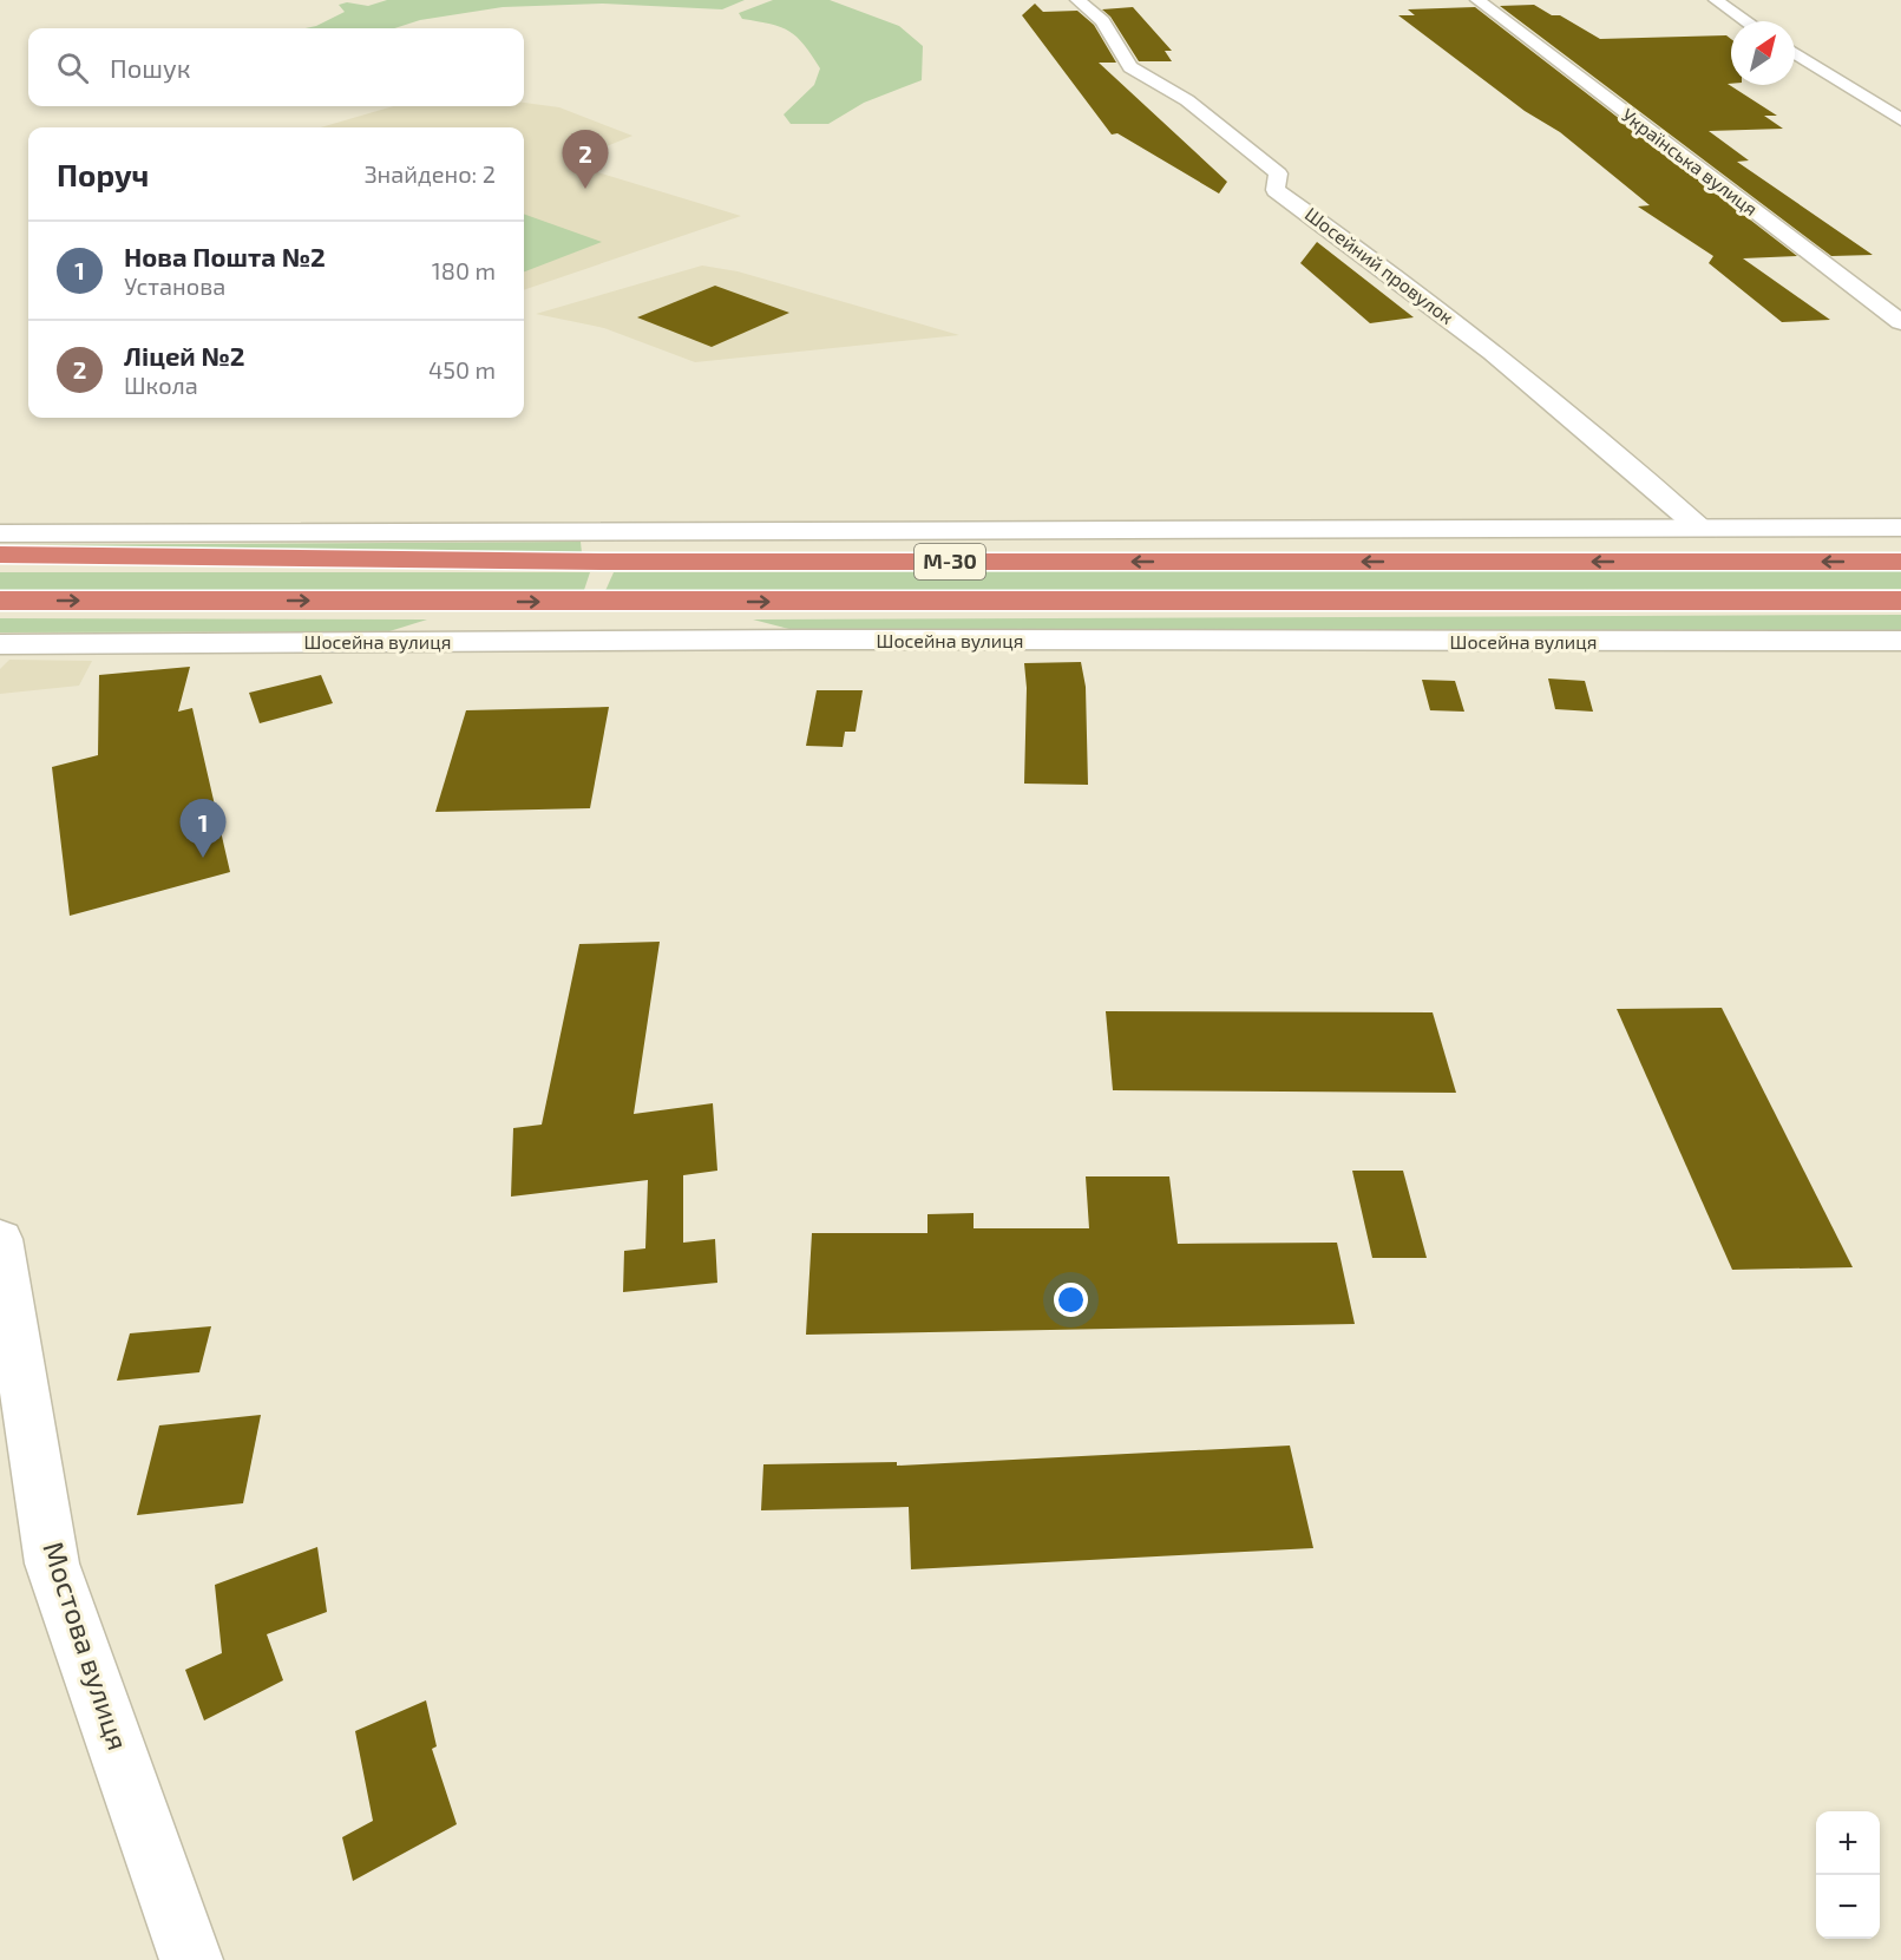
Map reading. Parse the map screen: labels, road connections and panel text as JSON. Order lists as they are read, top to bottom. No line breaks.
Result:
{"streets":{"highway":["М-30"],"street":["Українська вулиця","Шосейний провулок","Шосейна вулиця","Мостова вулиця"]},"north":"top right","page":{"search":"Пошук","heading":["Поруч","Знайдено: 2"],"pins":["2","1"],"list":[{"mark":"1","name":"Нова Пошта №2","note":"Установа","value":"180 m"},{"mark":"2","name":"Ліцей №2","note":"Школа","value":"450 m"}],"map_buttons":["+","−"]}}
